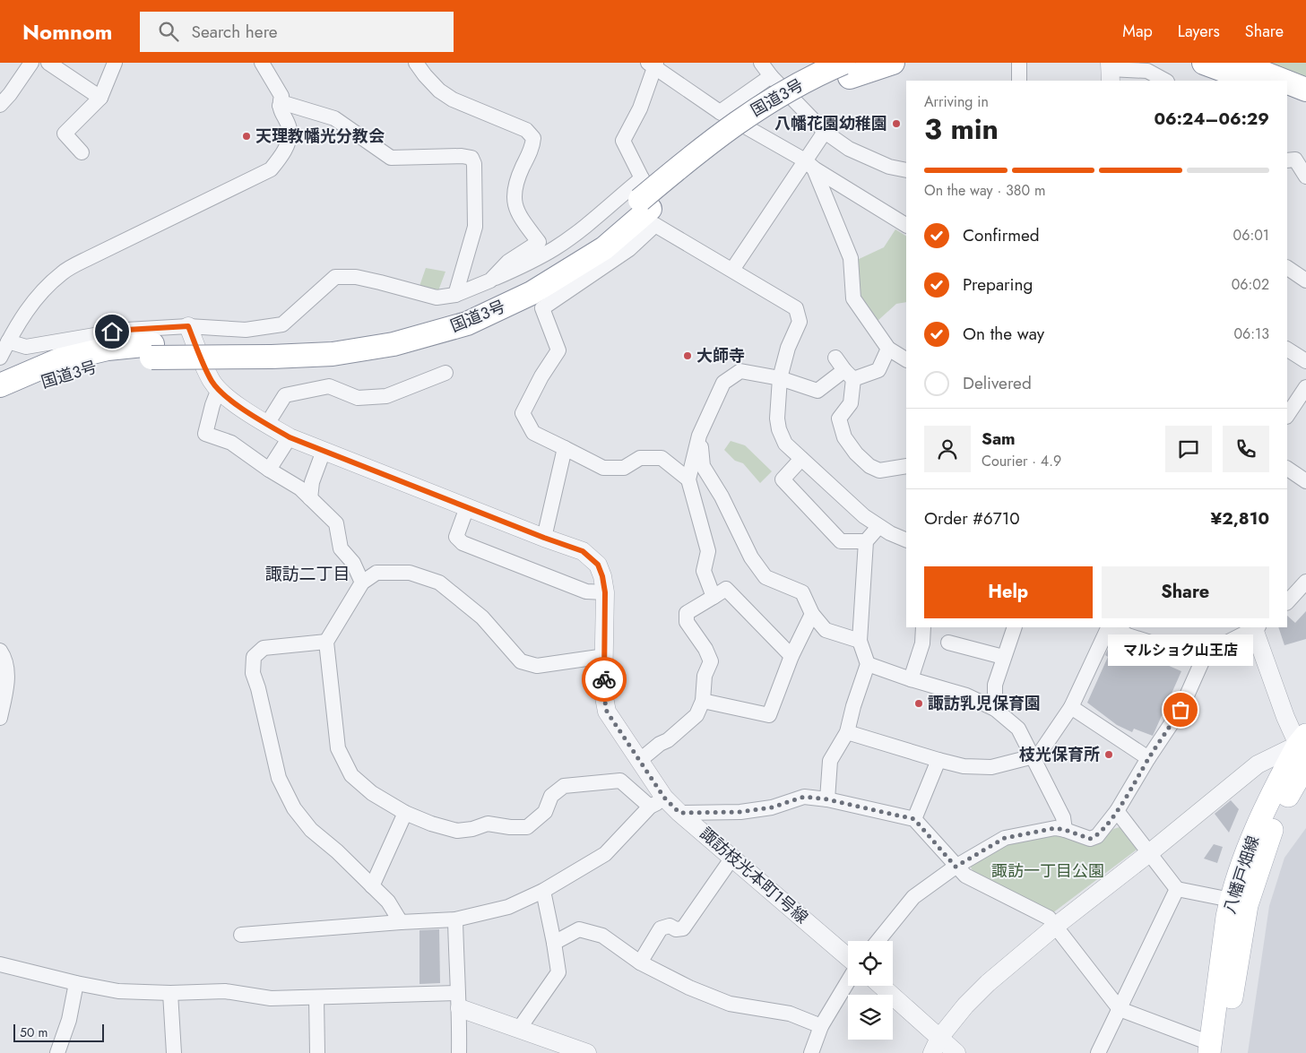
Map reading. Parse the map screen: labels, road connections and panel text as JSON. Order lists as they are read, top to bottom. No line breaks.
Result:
{"streets":{"highway":["国道3号"],"main road":["八幡戸畑線"],"street":["諏訪枝光本町1号線"]},"districts":["諏訪二丁目"],"parks":["諏訪一丁目公園"],"places":["八幡花園幼稚園","天理教幡光分教会","大師寺","諏訪乳児保育園","マルショク山王店","枝光保育所"],"scale_bar":"50 m","page":{"header":"Nomnom","search":"Search here","nav":["Map","Layers","Share"],"heading":["3 min","Arriving in","06:24–06:29"],"panel":["Sam","Courier · 4.9","Order #6710","¥2,810"],"bar":"On the way · 380 m","list":[["Confirmed","06:01"],["Preparing","06:02"],["On the way","06:13"],"Delivered"],"buttons":["Help","Share"],"bubble":"マルショク山王店","scale":"50 m"}}
